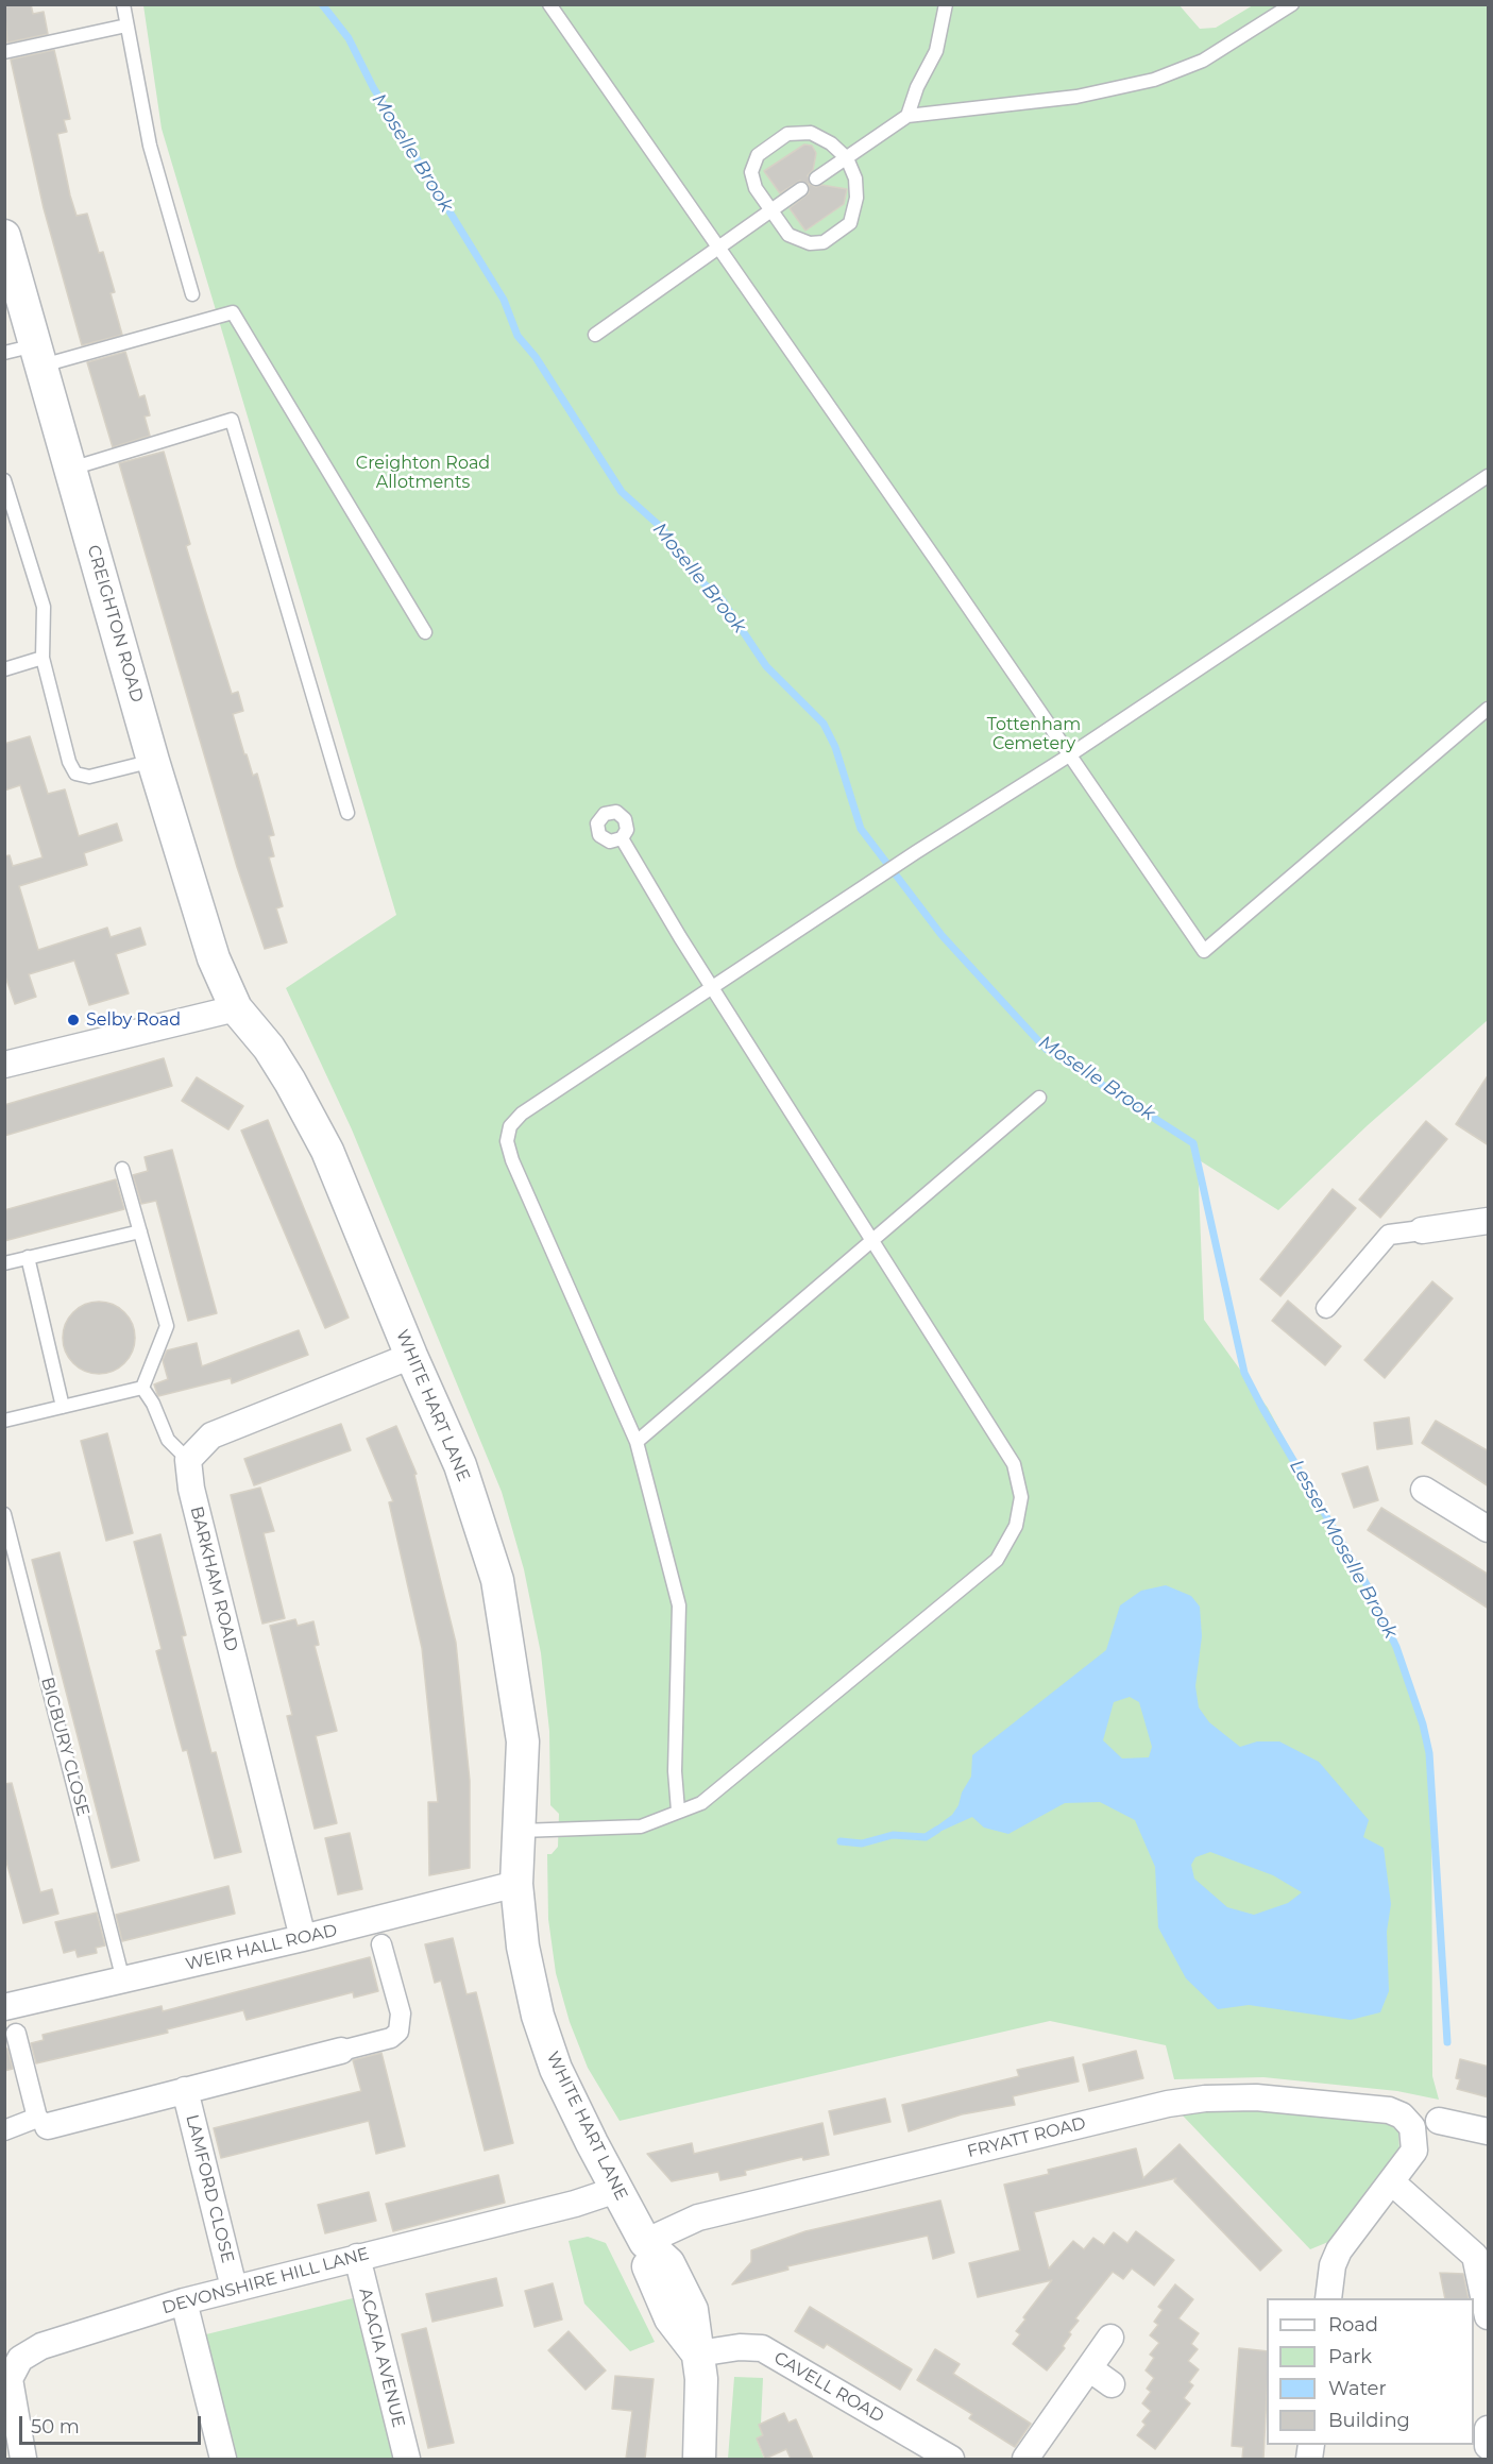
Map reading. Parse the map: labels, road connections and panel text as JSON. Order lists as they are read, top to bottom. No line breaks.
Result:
{"streets":{"street":["CREIGHTON ROAD","WHITE HART LANE","BARKHAM ROAD","WEIR HALL ROAD","FRYATT ROAD","LAMFORD CLOSE","DEVONSHIRE HILL LANE","ACACIA AVENUE","CAVELL ROAD"],"lane":["BIGBURY CLOSE"]},"crossings":[["CREIGHTON ROAD","WHITE HART LANE"],["WHITE HART LANE","WEIR HALL ROAD"],["WHITE HART LANE","FRYATT ROAD"],["WHITE HART LANE","DEVONSHIRE HILL LANE"],["WHITE HART LANE","CAVELL ROAD"],["BARKHAM ROAD","WEIR HALL ROAD"],["BIGBURY CLOSE","WEIR HALL ROAD"],["LAMFORD CLOSE","DEVONSHIRE HILL LANE"],["DEVONSHIRE HILL LANE","ACACIA AVENUE"]],"water":["Moselle Brook","Lesser Moselle Brook"],"parks":["Creighton Road Allotments","Tottenham Cemetery"],"places":["Selby Road"],"legend":["Road","Park","Water","Building"],"scale_bar":"50 m"}
